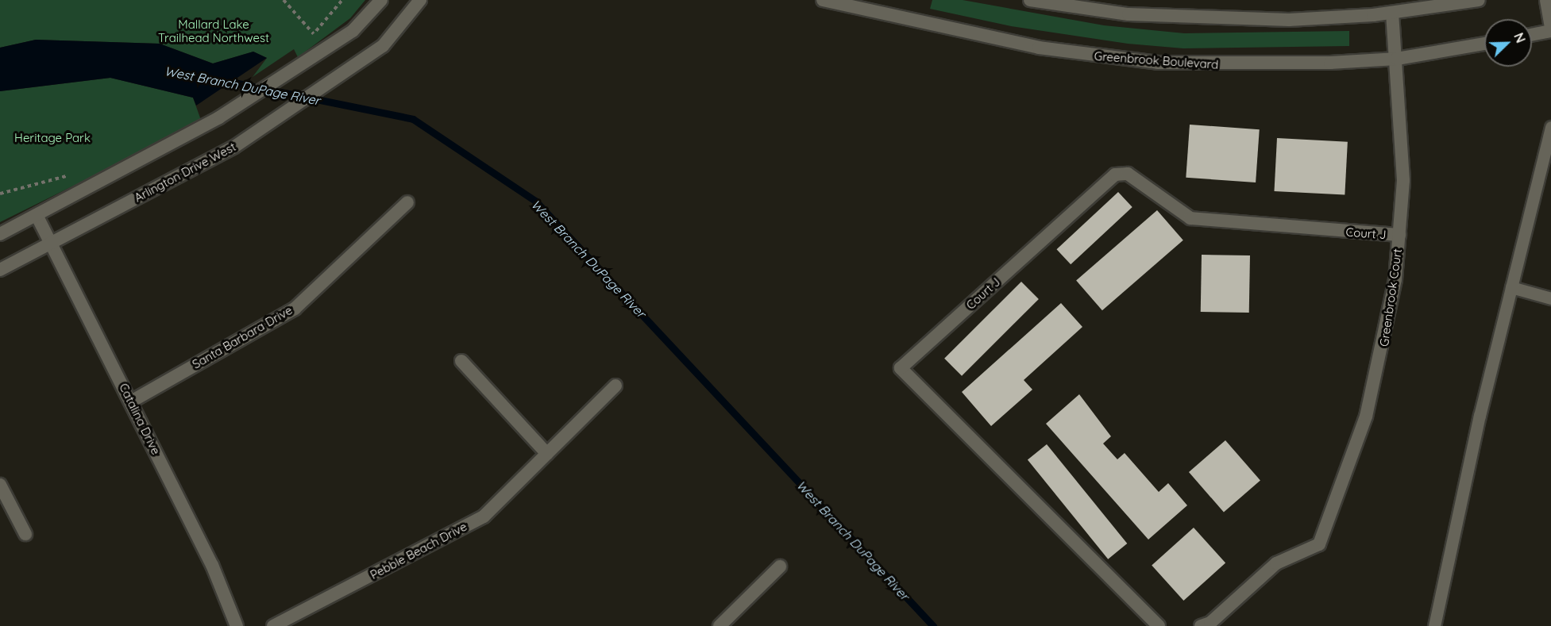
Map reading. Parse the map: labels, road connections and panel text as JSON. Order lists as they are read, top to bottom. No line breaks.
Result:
{"streets":{"street":["Greenbrook Boulevard","Arlington Drive West","Court J","Greenbrook Court","Santa Barbara Drive","Catalina Drive","Pebble Beach Drive"]},"crossings":[["Greenbrook Boulevard","Greenbrook Court"],["Arlington Drive West","Catalina Drive"],["Court J","Greenbrook Court"],["Santa Barbara Drive","Catalina Drive"]],"water":["West Branch DuPage River"],"parks":["Mallard Lake Trailhead Northwest","Heritage Park"],"north":"top right"}
